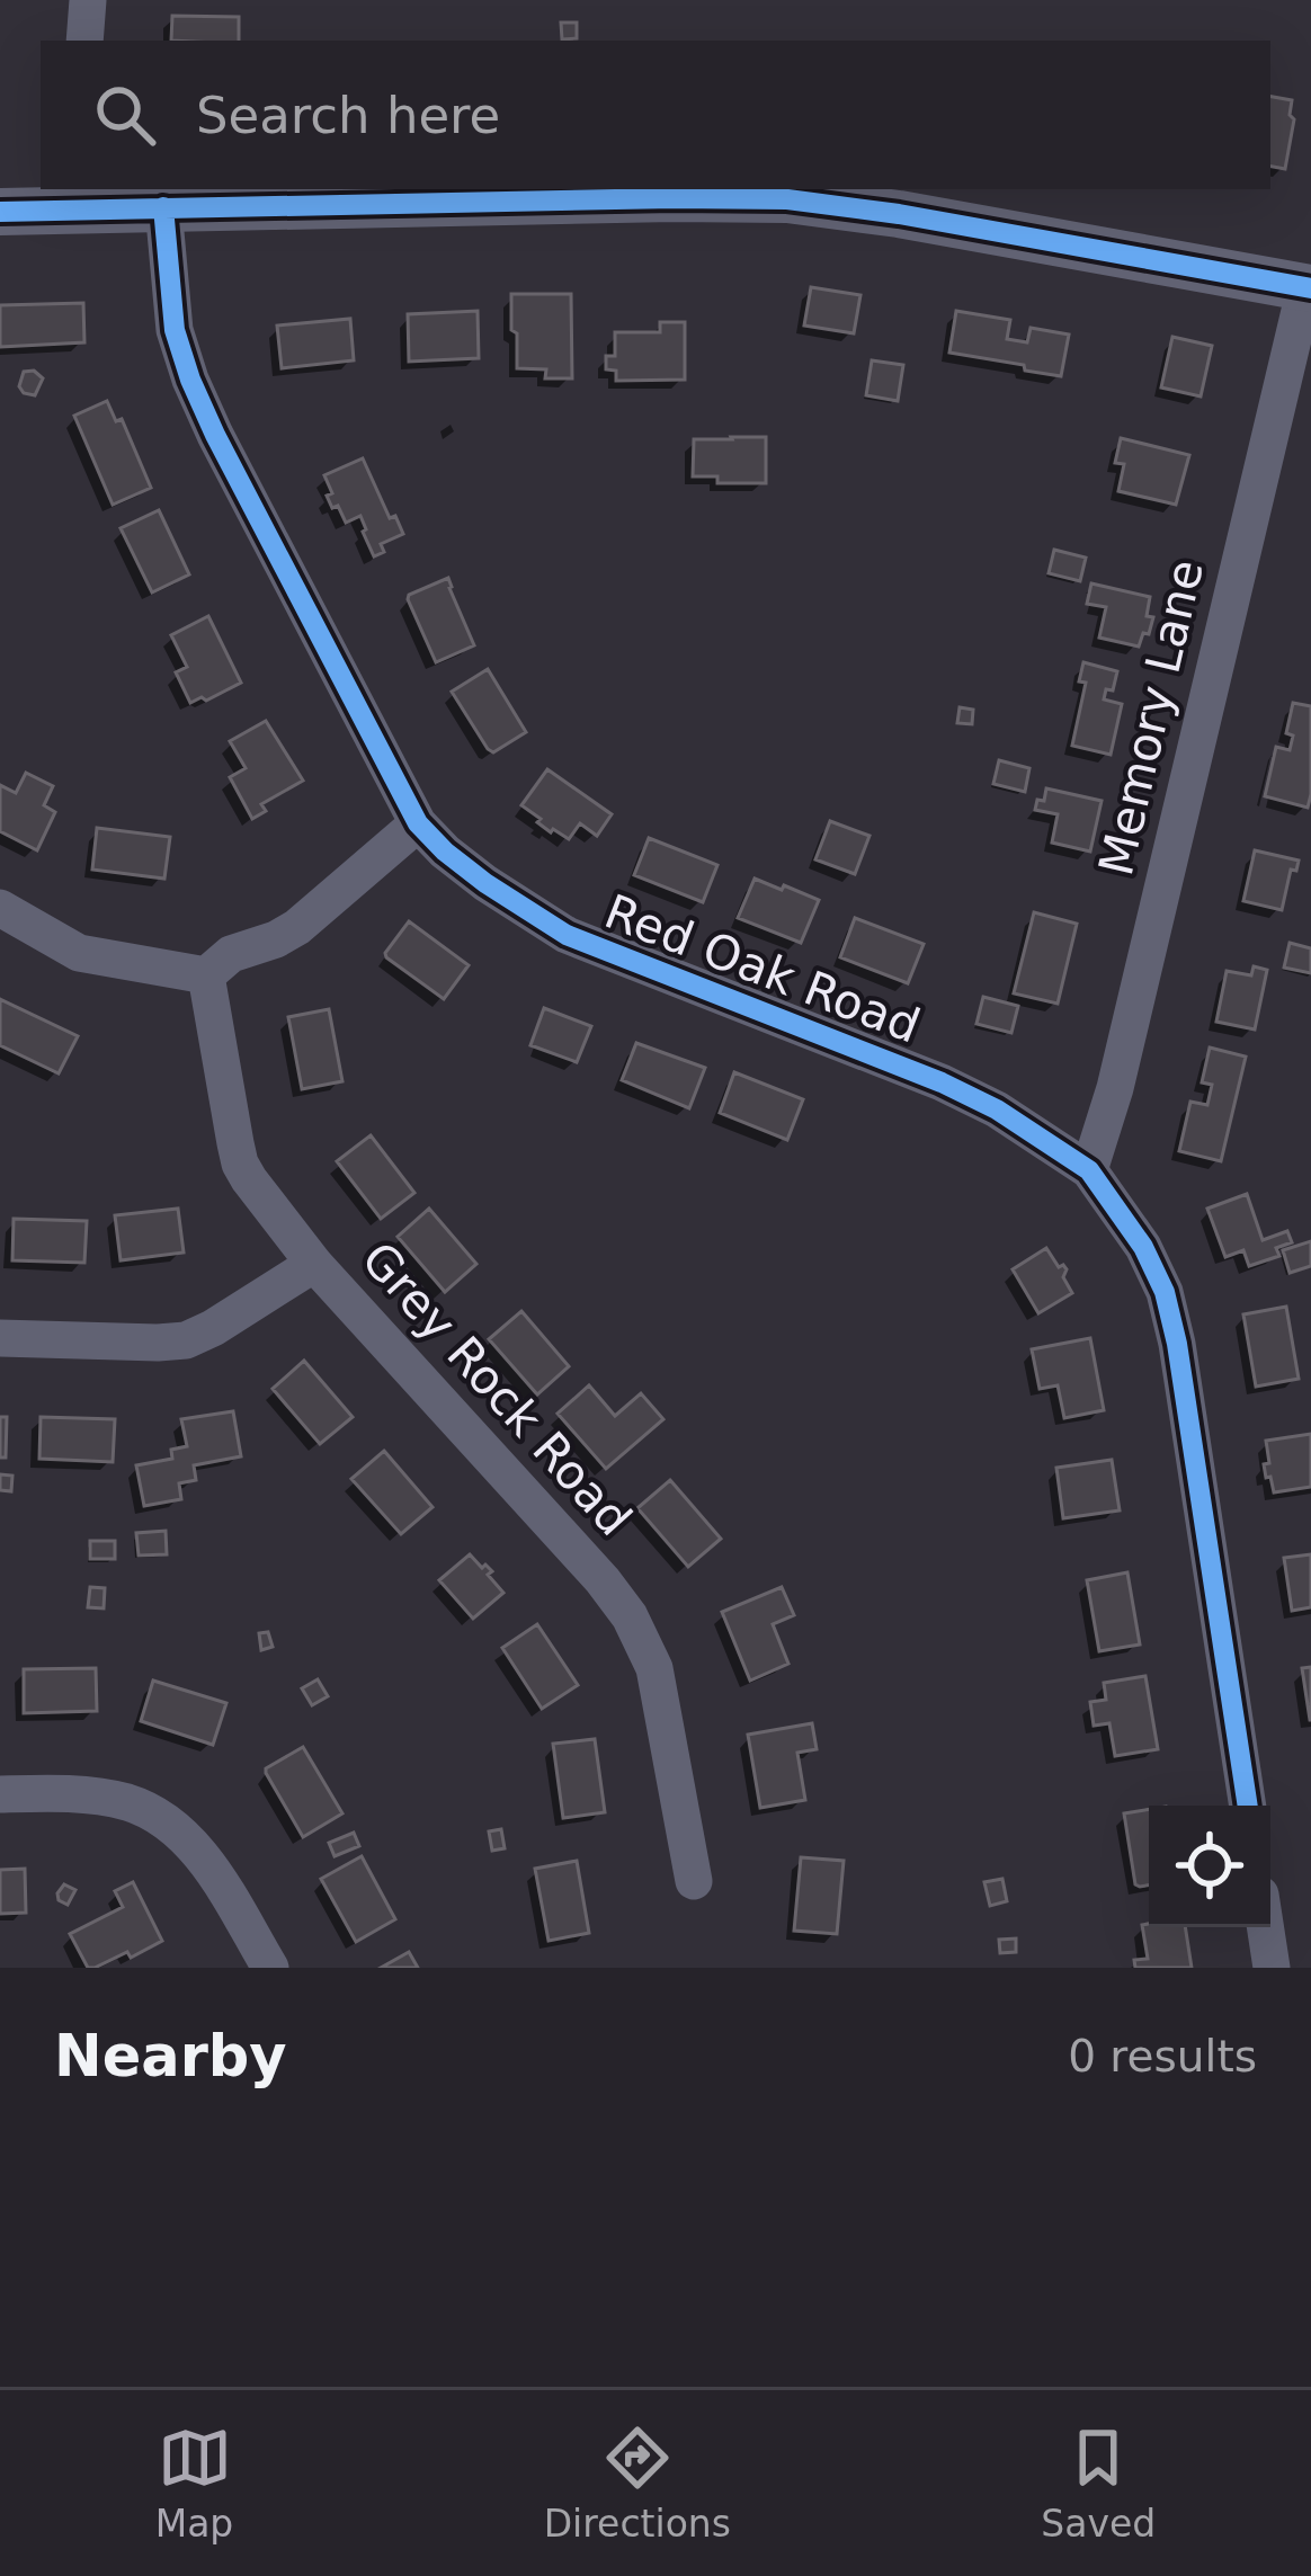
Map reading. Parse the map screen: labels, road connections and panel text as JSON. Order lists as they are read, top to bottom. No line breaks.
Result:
{"streets":{"street":["Memory Lane","Red Oak Road","Grey Rock Road"]},"crossings":[["Memory Lane","Red Oak Road"]],"page":{"search":"Search here","heading":["Nearby","0 results"],"nav":["Map","Directions","Saved"]}}
